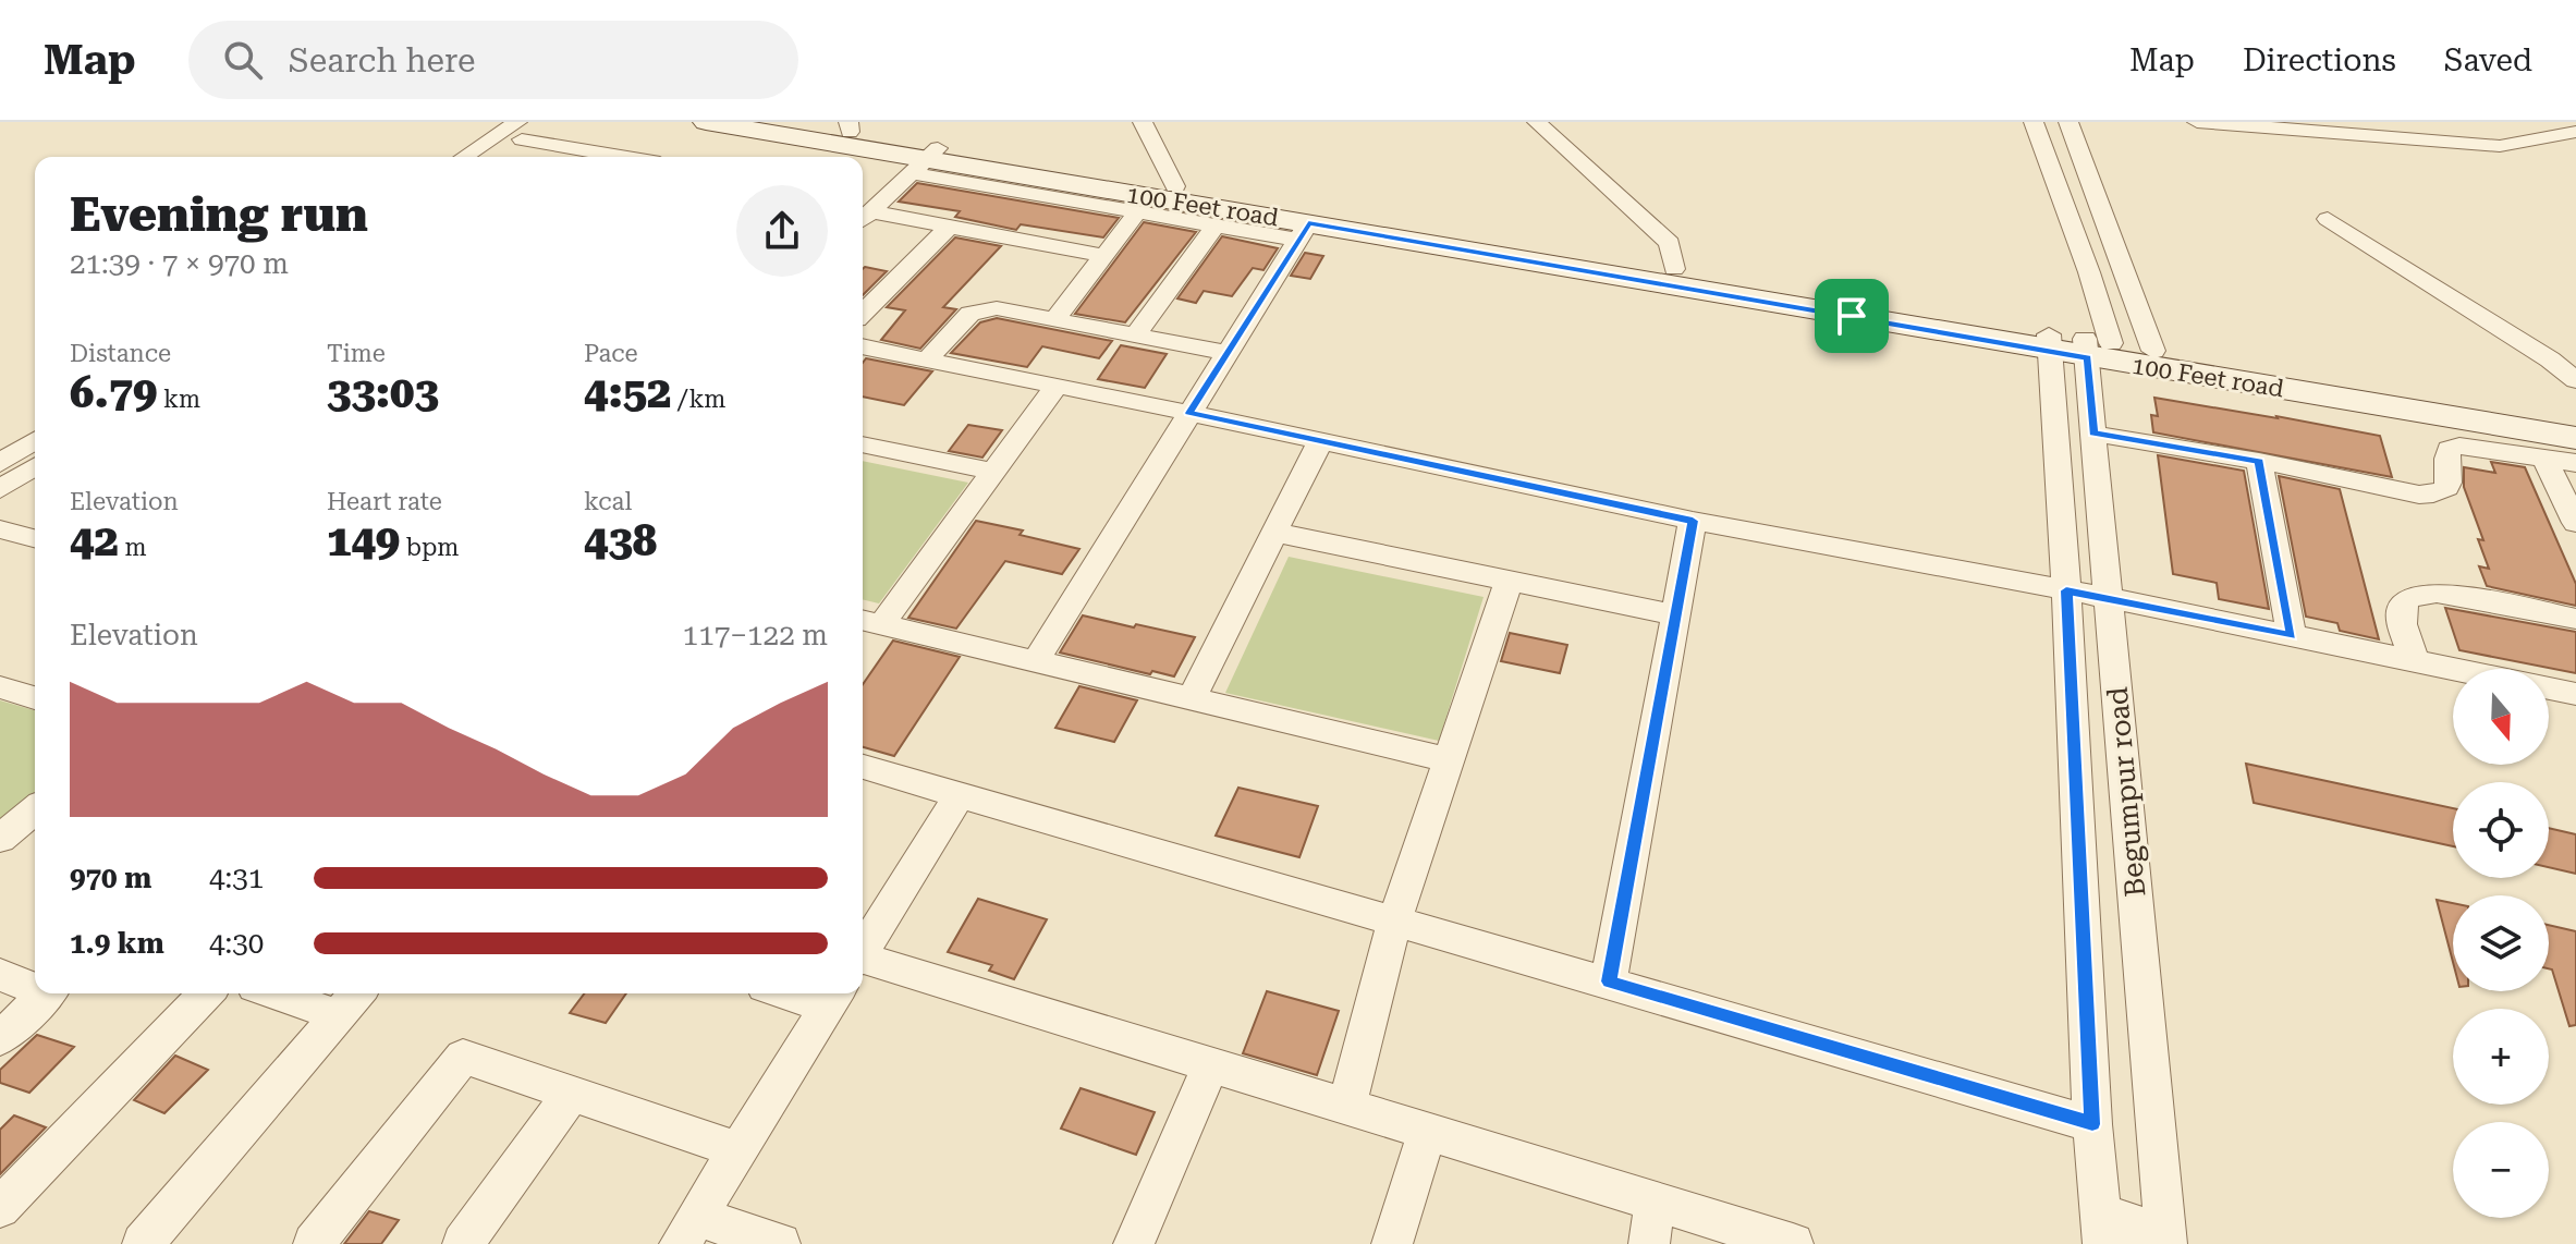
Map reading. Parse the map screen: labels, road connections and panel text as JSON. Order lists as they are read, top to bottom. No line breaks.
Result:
{"streets":{"street":["100 Feet road","Begumpur road"]},"crossings":[["100 Feet road","Begumpur road"]],"north":"bottom","page":{"header":"Map","search":"Search here","nav":["Map","Directions","Saved"],"heading":["Evening run","21:39 · 7 × 970 m"],"stats":[["Distance","6.79 km"],["Time","33:03"],["Pace","4:52 /km"],["Elevation","42 m"],["Heart rate","149 bpm"],["kcal","438"]],"chart":["Elevation","117–122 m"],"map_buttons":["+","−"],"list":[{"name":"970 m","note":"4:31"},{"name":"1.9 km","note":"4:30"}]}}
